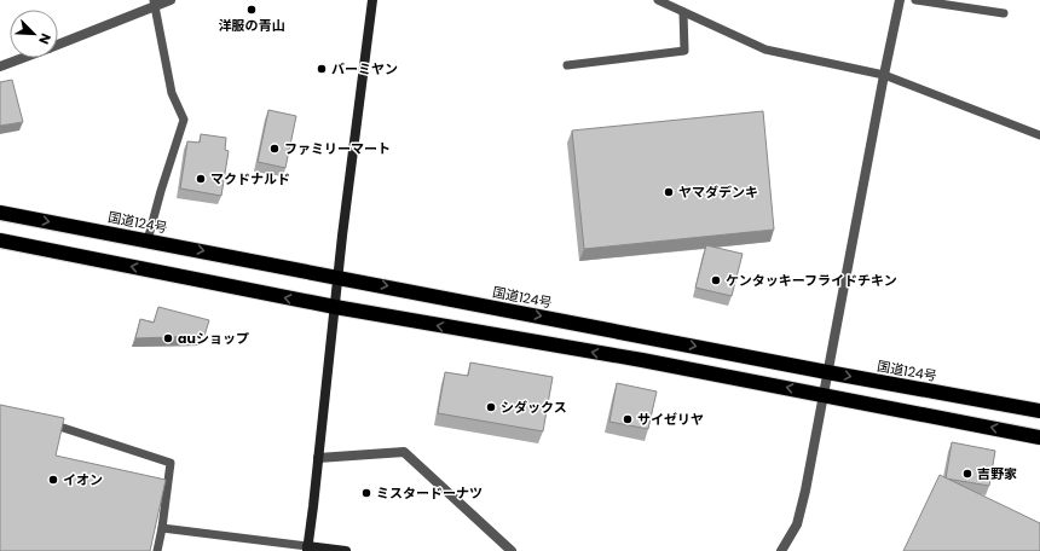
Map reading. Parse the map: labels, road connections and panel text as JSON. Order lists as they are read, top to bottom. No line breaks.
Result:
{"streets":{"highway":["国道124号"]},"places":["洋服の青山","バーミヤン","ファミリーマート","マクドナルド","ヤマダデンキ","ケンタッキーフライドチキン","auショップ","シダックス","サイゼリヤ","吉野家","イオン","ミスタードーナツ"],"north":"bottom right"}
